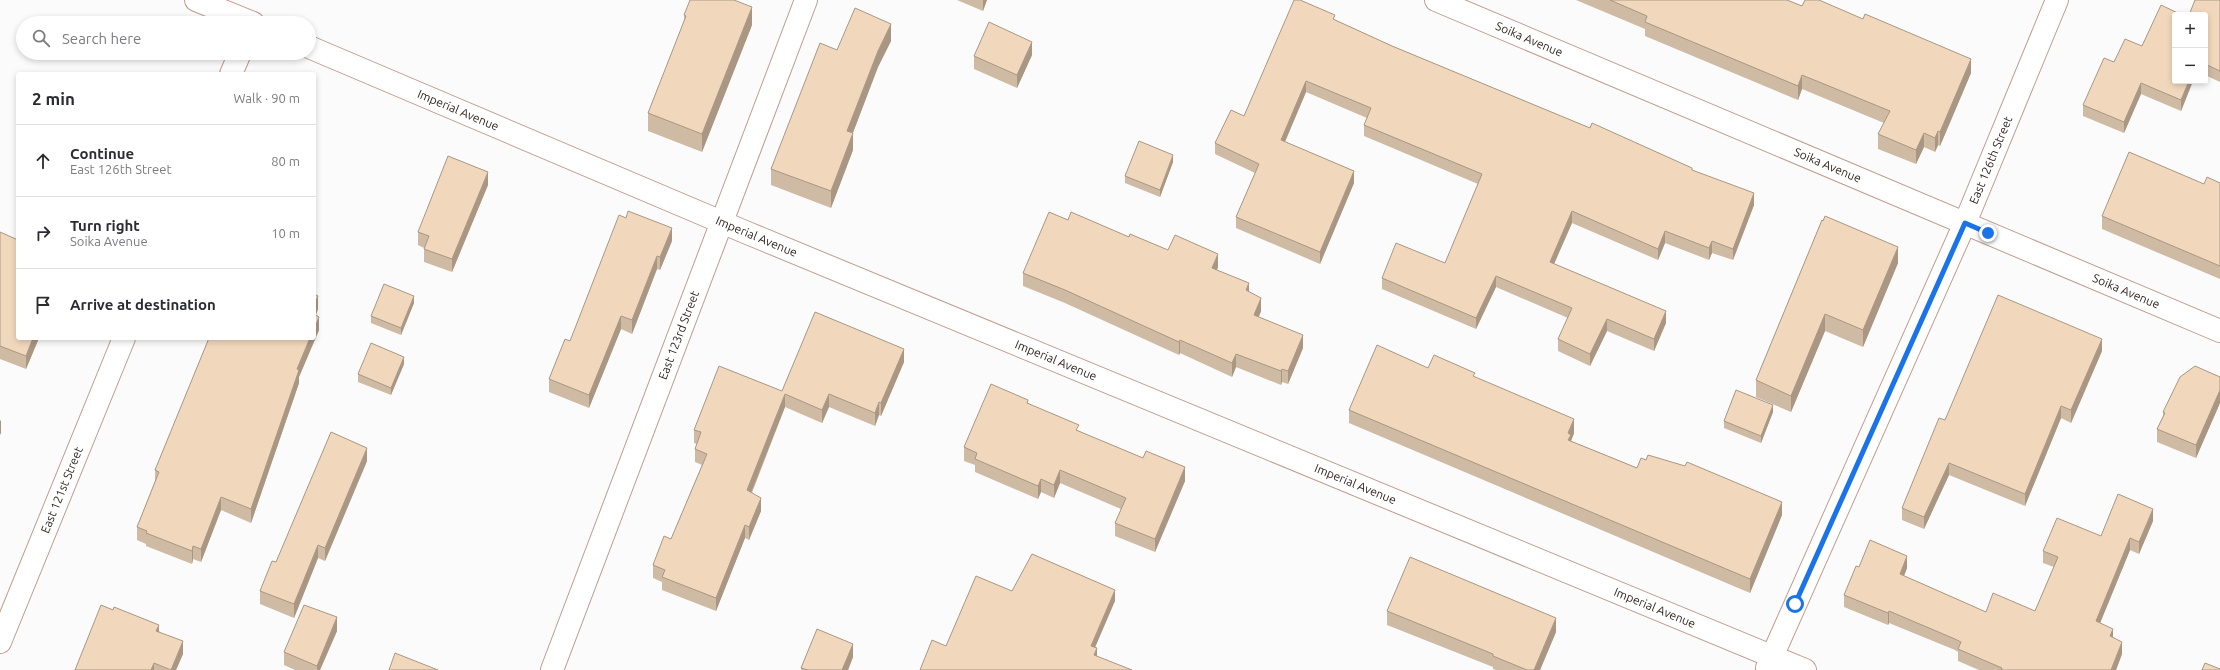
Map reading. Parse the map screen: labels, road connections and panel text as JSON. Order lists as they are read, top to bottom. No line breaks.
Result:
{"streets":{"street":["Soika Avenue","Imperial Avenue","East 126th Street","East 123rd Street","East 121st Street"]},"crossings":[["Soika Avenue","East 126th Street"],["Imperial Avenue","East 126th Street"],["Imperial Avenue","East 123rd Street"]],"page":{"map_buttons":["+","−"],"search":"Search here","heading":["2 min","Walk · 90 m"],"list":[["Continue","East 126th Street","80 m"],["Turn right","Soika Avenue","10 m"],"Arrive at destination"]}}
